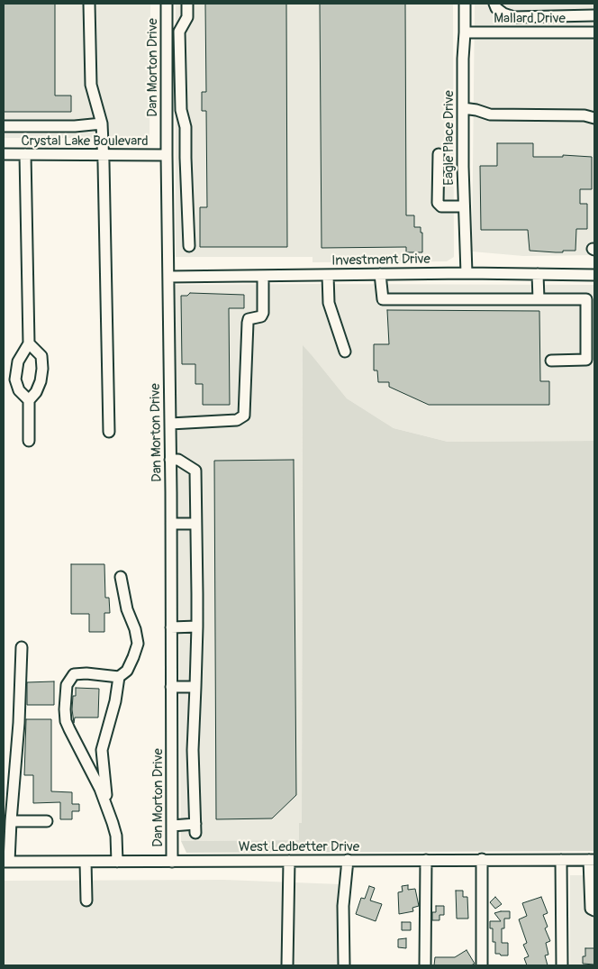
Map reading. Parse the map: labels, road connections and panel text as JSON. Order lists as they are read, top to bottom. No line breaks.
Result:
{"streets":{"street":["Mallard Drive","Dan Morton Drive","Eagle Place Drive","Crystal Lake Boulevard","Investment Drive","West Ledbetter Drive"]},"crossings":[["Mallard Drive","Eagle Place Drive"],["Dan Morton Drive","Crystal Lake Boulevard"],["Dan Morton Drive","Investment Drive"],["Dan Morton Drive","West Ledbetter Drive"],["Eagle Place Drive","Investment Drive"]]}
